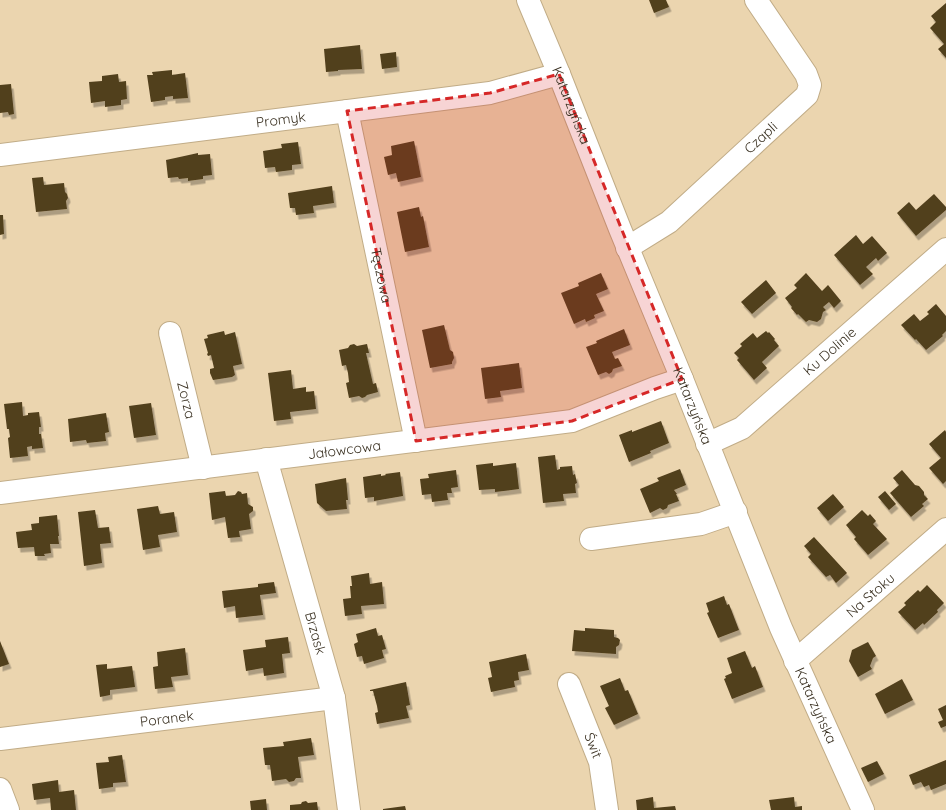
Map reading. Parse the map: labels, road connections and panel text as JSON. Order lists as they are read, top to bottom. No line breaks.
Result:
{"streets":{"street":["Katarzyńska","Promyk","Czapli","Tęczowa","Ku Dolinie","Zorza","Jałowcowa","Na Stoku","Brzask","Poranek","Świt"]},"crossings":[["Katarzyńska","Promyk"],["Katarzyńska","Czapli"],["Katarzyńska","Ku Dolinie"],["Katarzyńska","Jałowcowa"],["Katarzyńska","Na Stoku"],["Promyk","Tęczowa"],["Tęczowa","Jałowcowa"],["Zorza","Jałowcowa"],["Jałowcowa","Brzask"],["Brzask","Poranek"]]}
